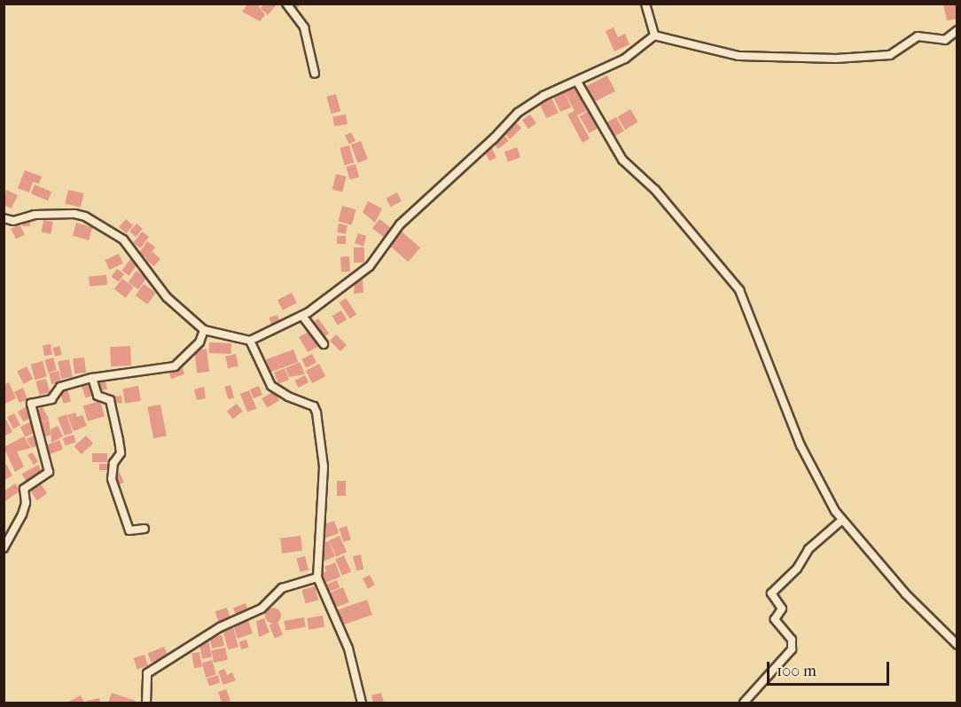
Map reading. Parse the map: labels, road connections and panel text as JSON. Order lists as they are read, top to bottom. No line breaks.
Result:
{"scale_bar":"100 m"}
